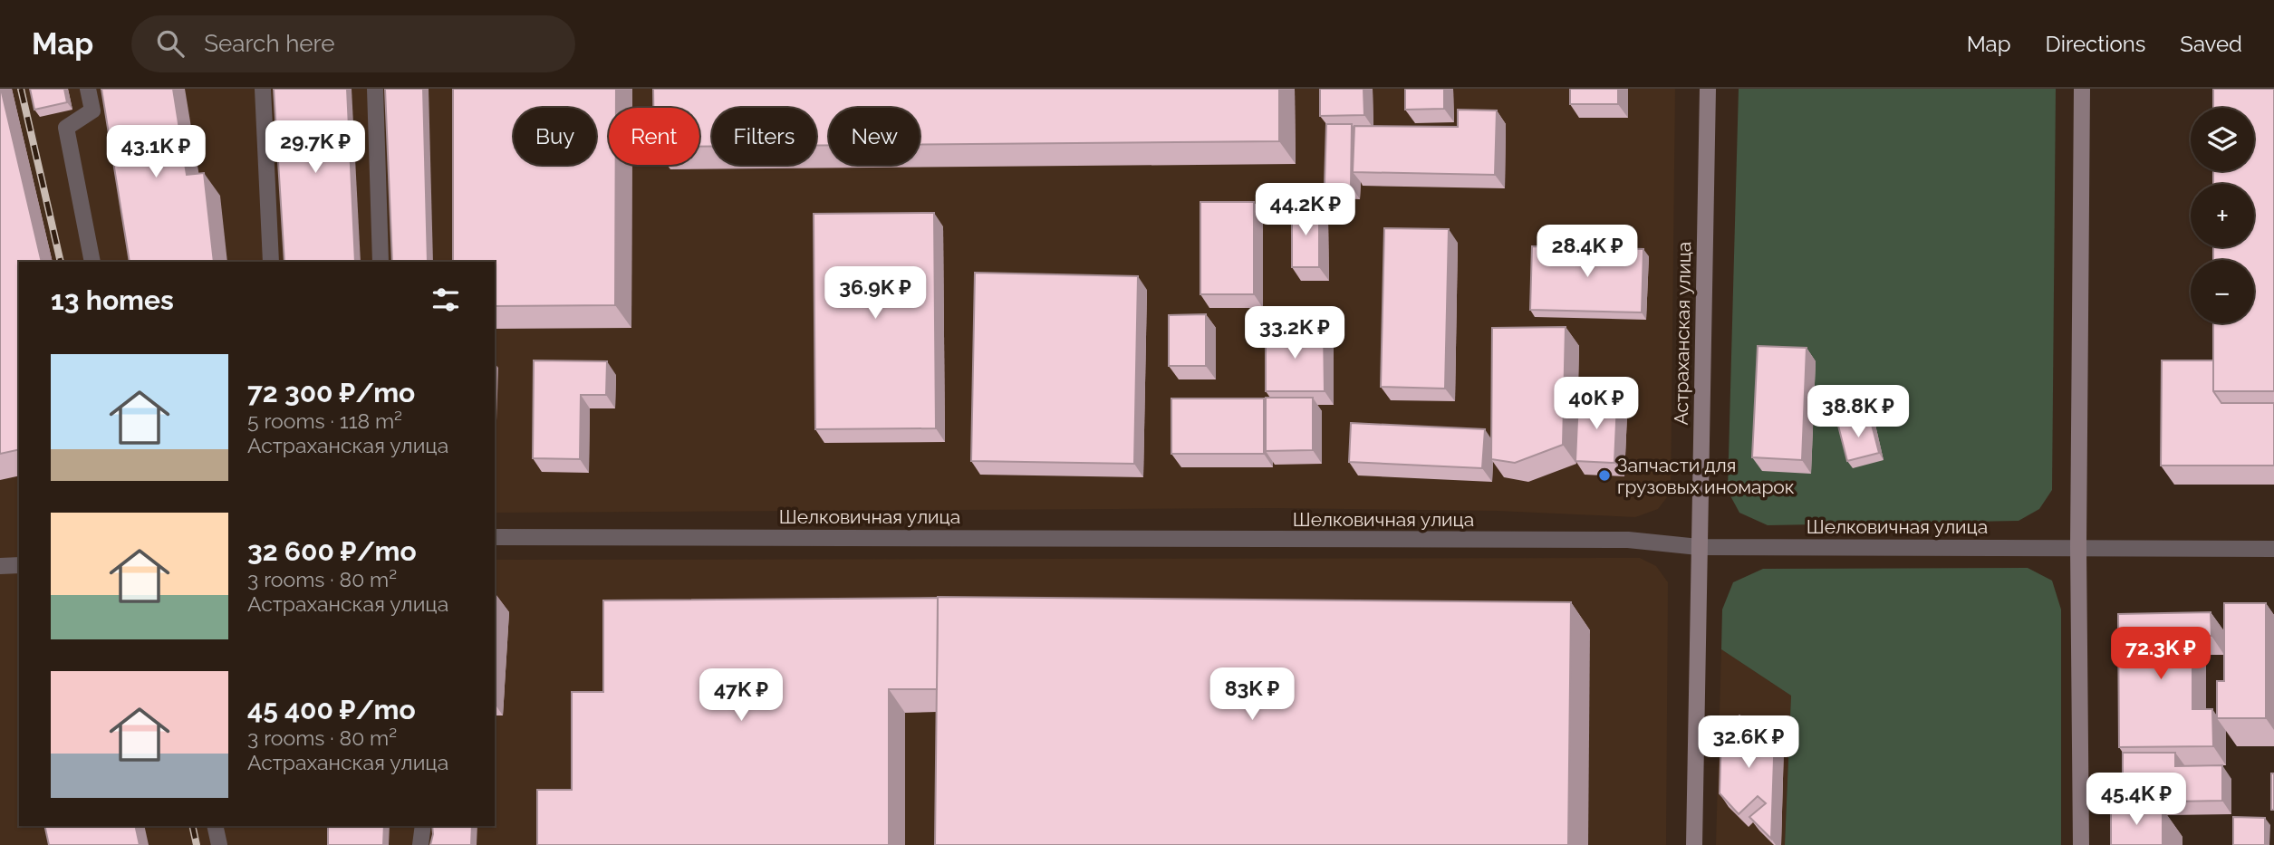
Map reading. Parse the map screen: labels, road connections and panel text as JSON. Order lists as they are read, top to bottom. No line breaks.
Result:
{"streets":{"main road":["Астраханская улица"],"street":["Шелковичная улица"]},"crossings":[["Астраханская улица","Шелковичная улица"]],"places":["Запчасти для грузовых иномарок"],"page":{"header":"Map","search":"Search here","nav":["Map","Directions","Saved"],"map_buttons":["+","−"],"chip":["Buy","Rent","Filters","New"],"price":["29.7K ₽","43.1K ₽","44.2K ₽","28.4K ₽","36.9K ₽","33.2K ₽","40K ₽","38.8K ₽","72.3K ₽","83K ₽","47K ₽","32.6K ₽","45.4K ₽"],"heading":"13 homes","list":[{"name":"72 300 ₽/mo","note":"5 rooms · 118 m² · Астраханская улица"},{"name":"32 600 ₽/mo","note":"3 rooms · 80 m² · Астраханская улица"},{"name":"45 400 ₽/mo","note":"3 rooms · 80 m² · Астраханская улица"}]}}
